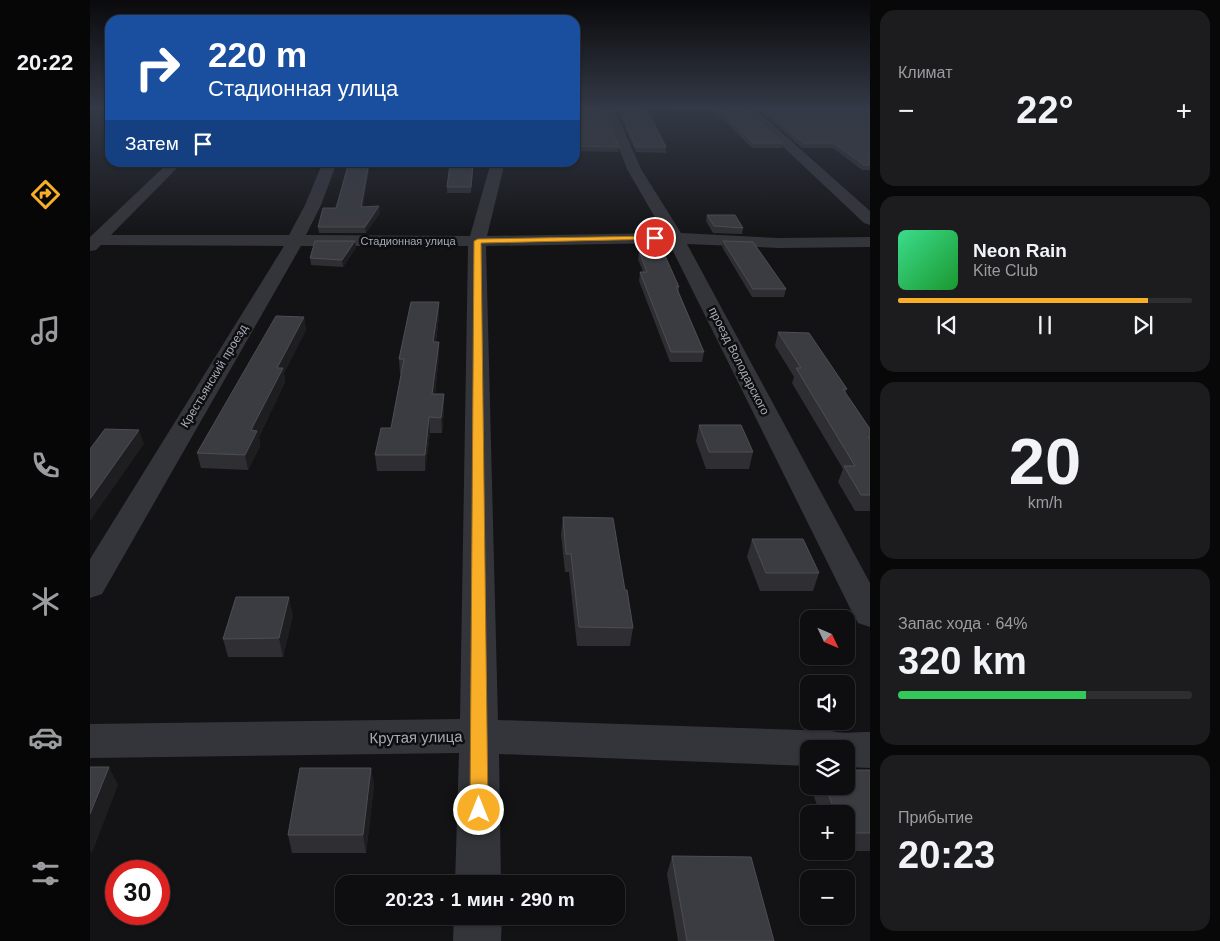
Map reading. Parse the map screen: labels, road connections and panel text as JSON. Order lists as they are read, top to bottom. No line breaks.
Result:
{"streets":{"street":["Стадионная улица","проезд Володарского","Крестьянский проезд","Крутая улица"]},"crossings":[["Стадионная улица","проезд Володарского"],["Стадионная улица","Крестьянский проезд"]],"north":"bottom right","page":{"tabs":"20:22","tile":["Климат",["20","km/h"],["Запас хода · 64%","320 km"],["Прибытие","20:23"]],"turn":["220 m","Стадионная улица"],"heat":["−","22°","+"],"then":"Затем","song":["Neon Rain","Kite Club"],"map_buttons":["+","−"],"limit":"30","trip":"20:23 · 1 мин · 290 m"}}
